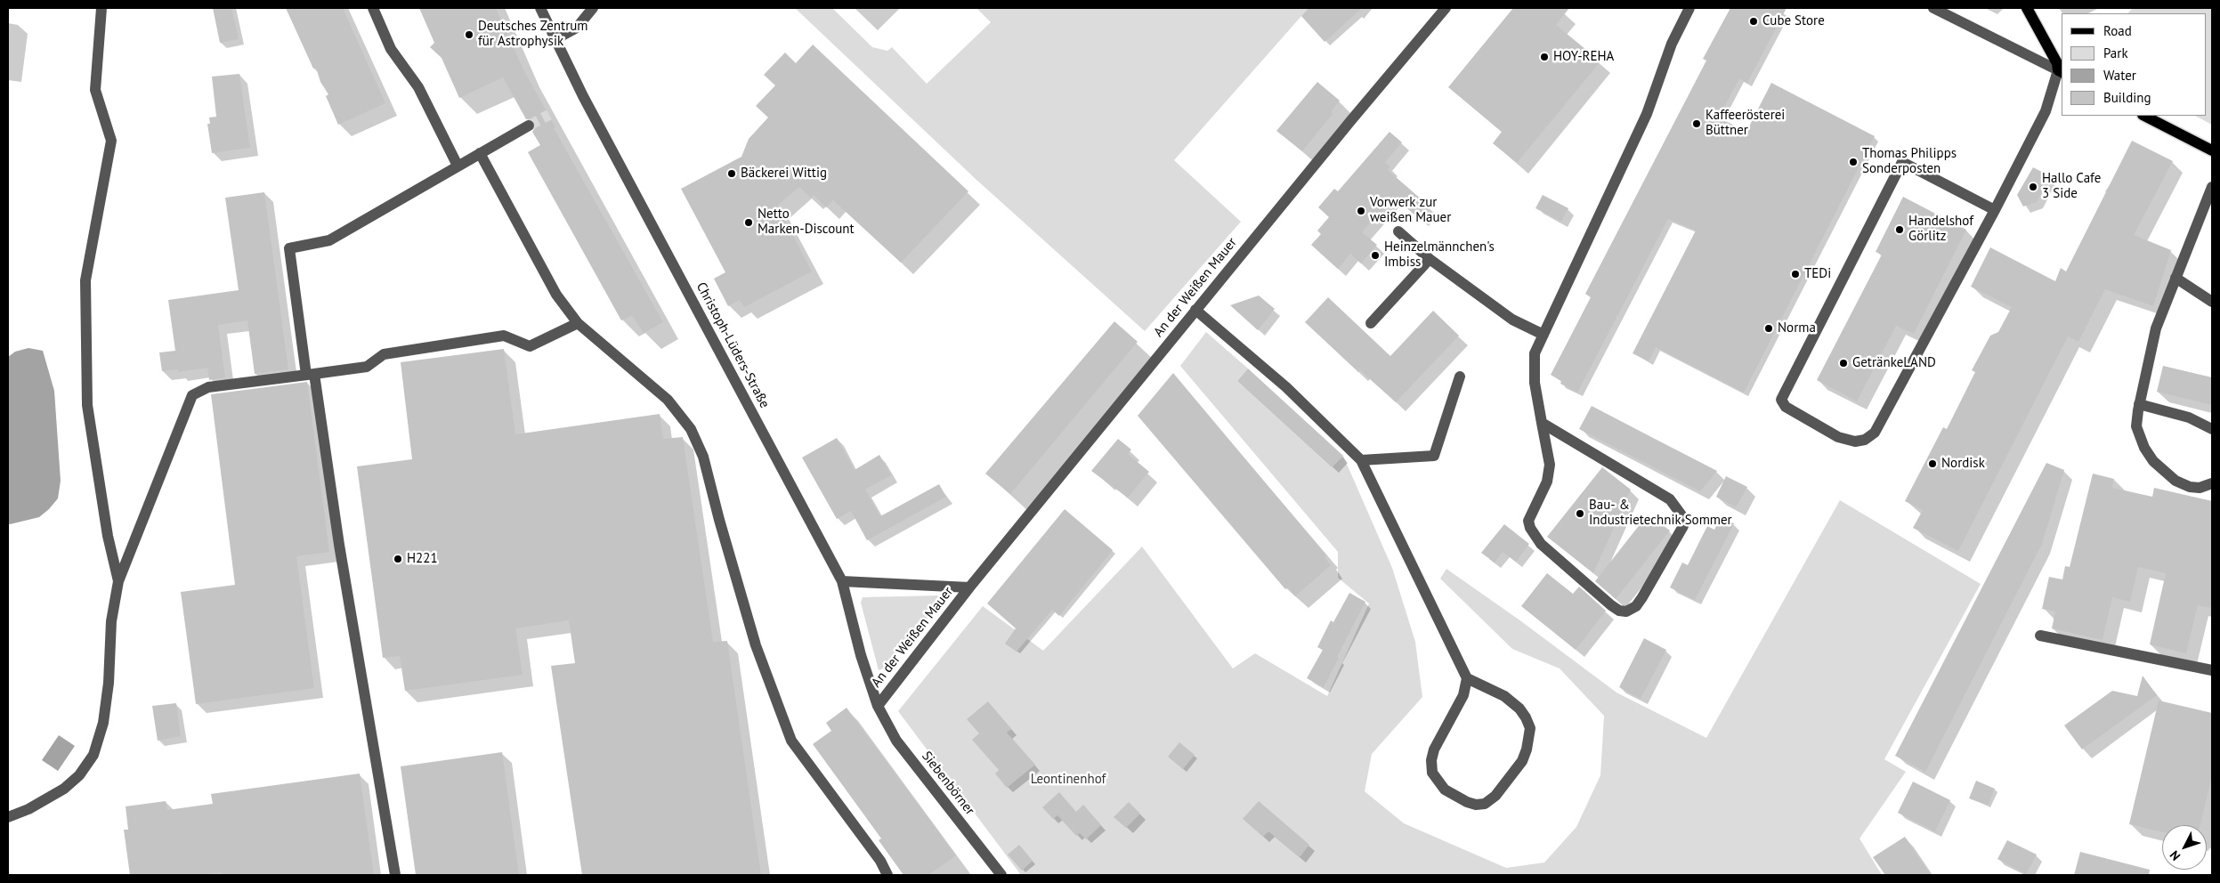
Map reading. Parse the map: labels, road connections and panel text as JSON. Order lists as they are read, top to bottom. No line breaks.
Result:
{"streets":{"street":["An der Weißen Mauer","Christoph-Lüders-Straße","Siebenbörner"]},"crossings":[["An der Weißen Mauer","Christoph-Lüders-Straße"],["An der Weißen Mauer","Siebenbörner"],["Christoph-Lüders-Straße","Siebenbörner"]],"parks":["Leontinenhof"],"places":["Cube Store","Deutsches Zentrum für Astrophysik","HOY-REHA","Kaffeerösterei Büttner","Thomas Philipps Sonderposten","Bäckerei Wittig","Hallo Cafe 3 Side","Vorwerk zur weißen Mauer","Netto Marken-Discount","Handelshof Görlitz","Heinzelmännchen's Imbiss","TEDi","Norma","GetränkeLAND","Nordisk","Bau- & Industrietechnik Sommer","H221"],"legend":["Road","Park","Water","Building"],"north":"bottom left"}
